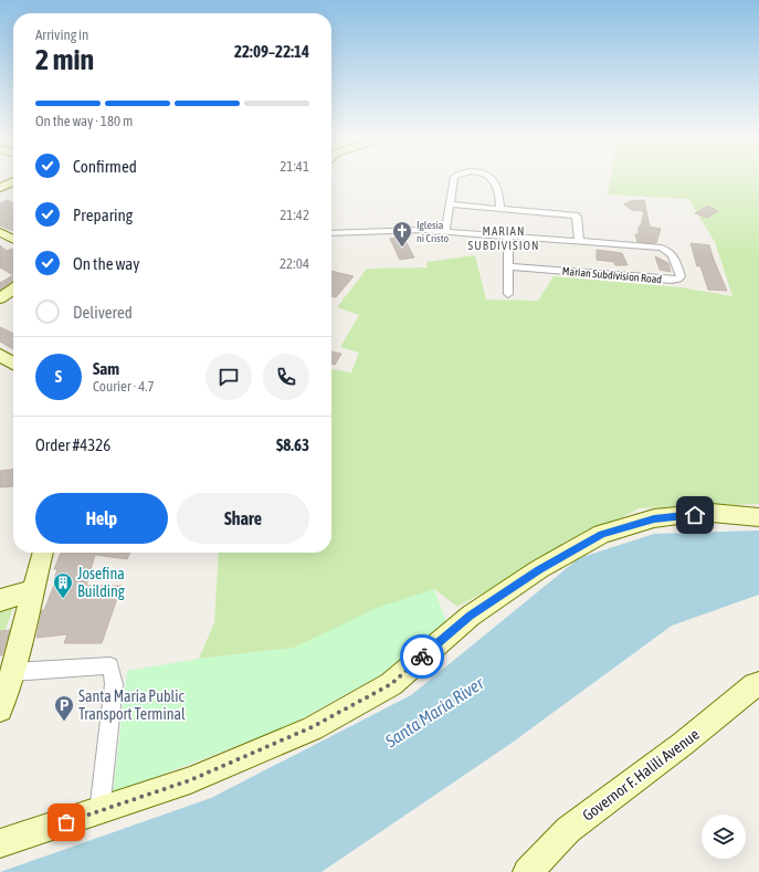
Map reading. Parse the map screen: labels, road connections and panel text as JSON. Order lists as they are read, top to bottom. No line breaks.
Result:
{"streets":{"street":["Marian Subdivision Road","Governor F. Halili Avenue"]},"districts":["MARIAN SUBDIVISION"],"water":["Santa Maria River"],"places":{"church":["Iglesia ni Cristo"],"building":["Josefina Building"],"parking":["Santa Maria Public Transport Terminal"]},"page":{"heading":["2 min","Arriving in","22:09–22:14"],"panel":["Sam","Courier · 4.7","Order #4326","$8.63"],"bar":"On the way · 180 m","list":[["Confirmed","21:41"],["Preparing","21:42"],["On the way","22:04"],"Delivered"],"round":"S","buttons":["Help","Share"]}}
